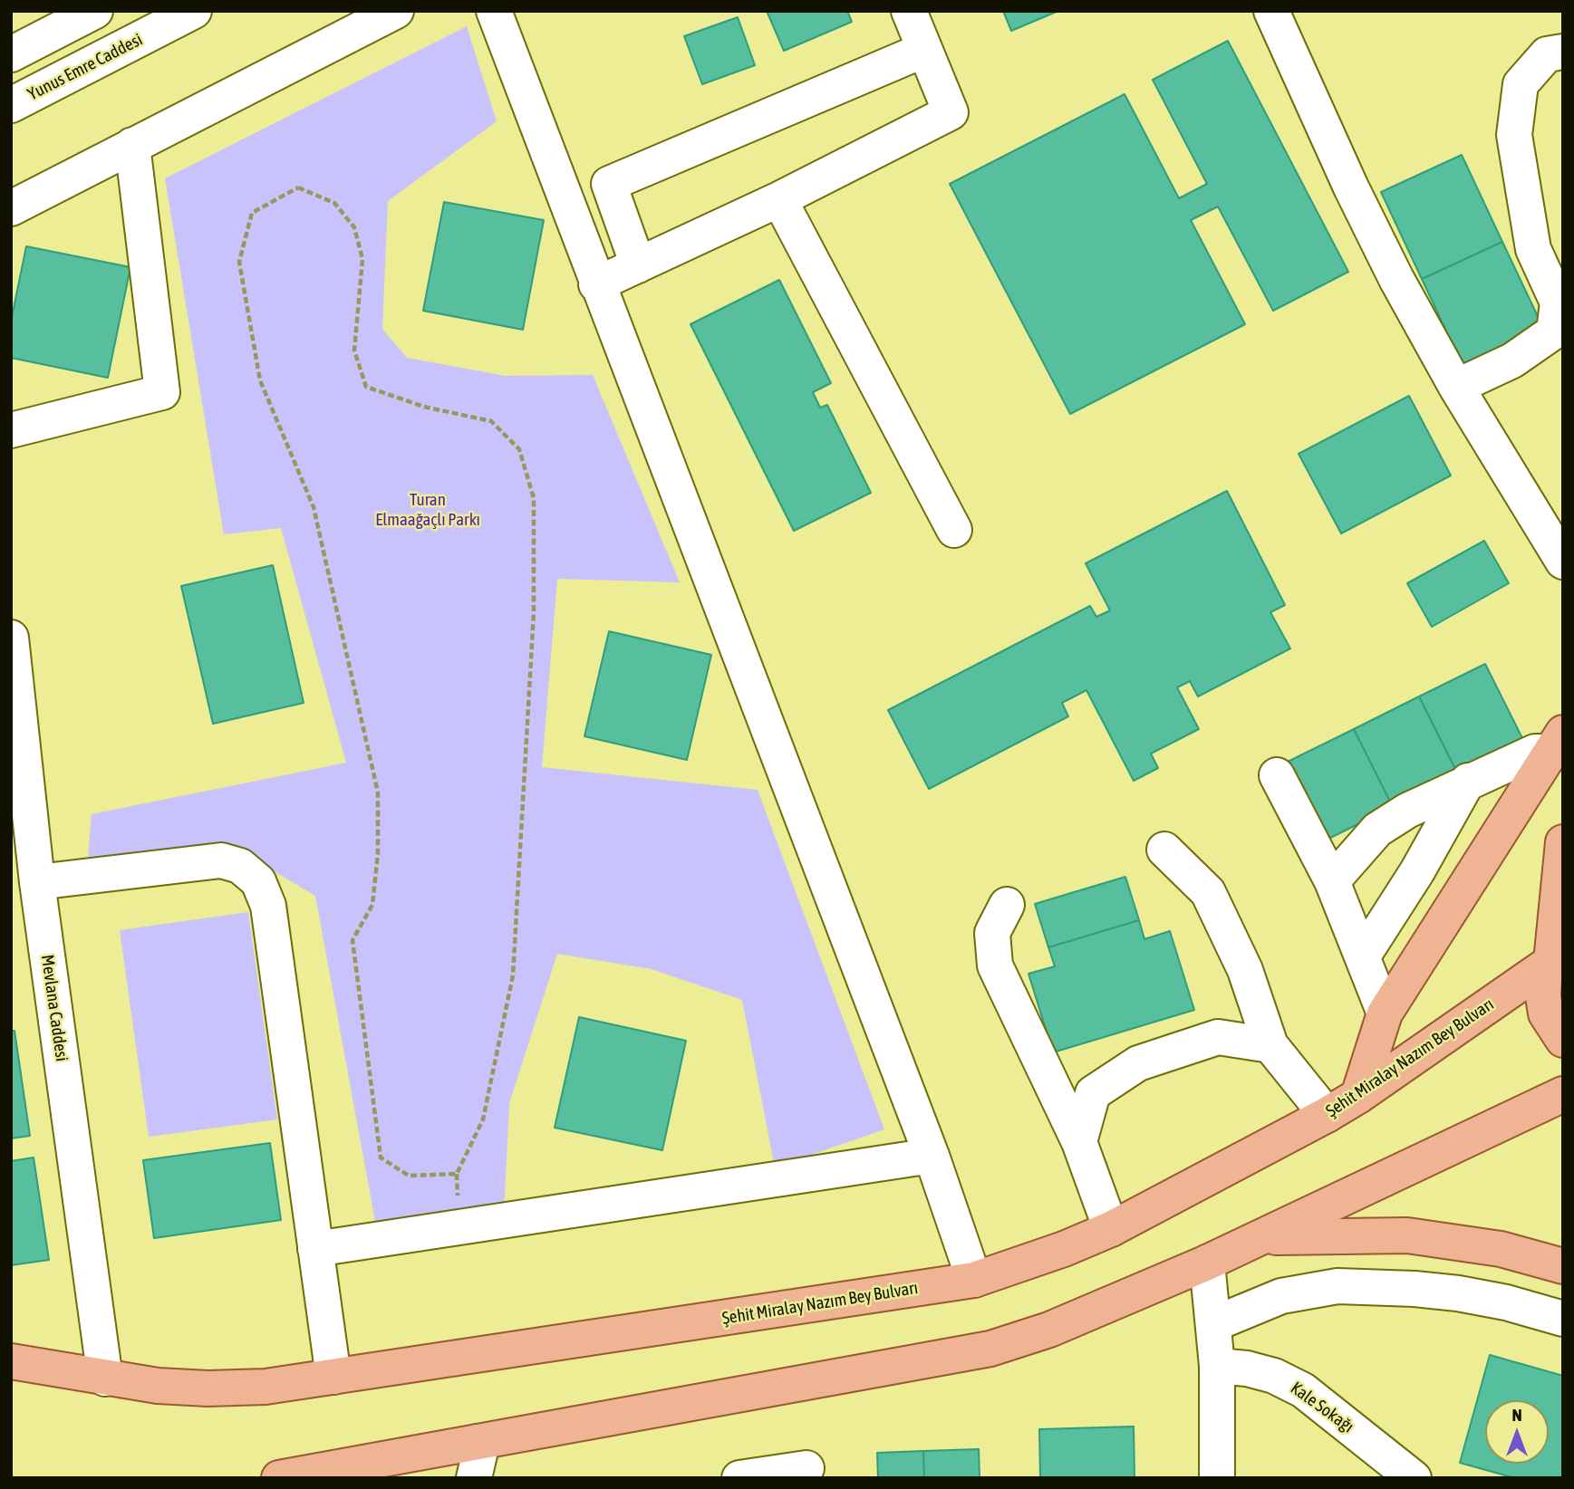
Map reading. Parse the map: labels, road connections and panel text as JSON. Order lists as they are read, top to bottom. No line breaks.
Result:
{"streets":{"main road":["Şehit Miralay Nazım Bey Bulvarı"],"street":["Yunus Emre Caddesi","Mevlana Caddesi","Kale Sokağı"]},"crossings":[["Mevlana Caddesi","Şehit Miralay Nazım Bey Bulvarı"]],"parks":["Turan Elmaağaçlı Parkı"],"north":"top"}
